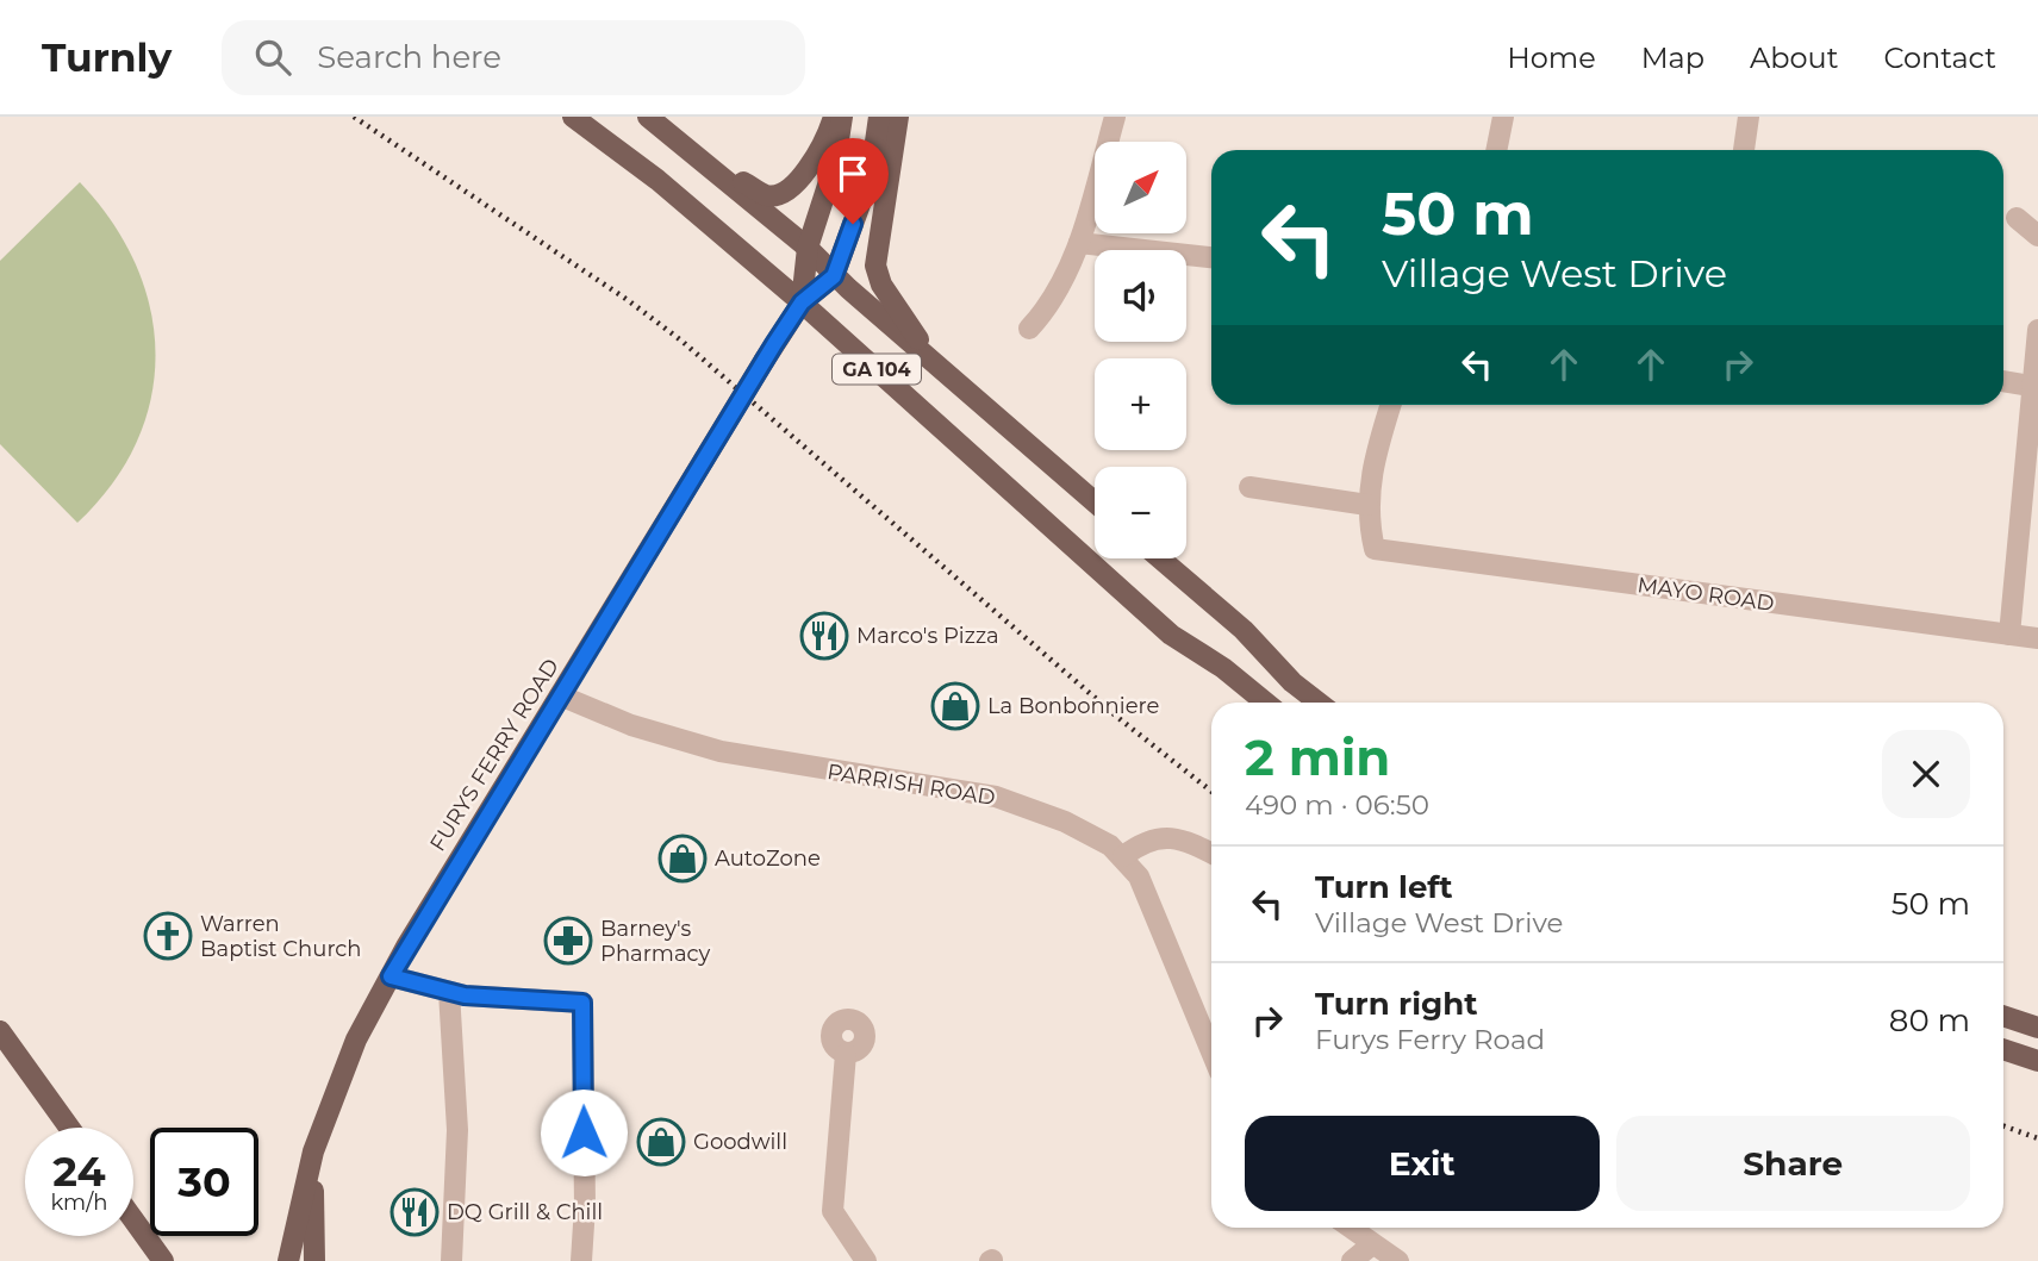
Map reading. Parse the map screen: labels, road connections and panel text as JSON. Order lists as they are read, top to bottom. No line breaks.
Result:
{"streets":{"main road":["GA 104","FURYS FERRY ROAD"],"street":["MAYO ROAD","PARRISH ROAD"]},"crossings":[["GA 104","FURYS FERRY ROAD"],["FURYS FERRY ROAD","PARRISH ROAD"]],"places":{"restaurant":["Marco's Pizza","DQ Grill & Chill"],"shop":["La Bonbonniere","AutoZone","Goodwill"],"church":["Warren Baptist Church"],"pharmacy":["Barney's Pharmacy"]},"north":"top right","page":{"header":"Turnly","search":"Search here","nav":["Home","Map","About","Contact"],"map_buttons":["+","−"],"turn":["50 m","Village West Drive"],"heading":["2 min","490 m · 06:50"],"list":[{"name":"Turn left","note":"Village West Drive","value":"50 m"},{"name":"Turn right","note":"Furys Ferry Road","value":"80 m"}],"buttons":["Exit","Share"],"speed":"24 km/h","limit":"30"}}
